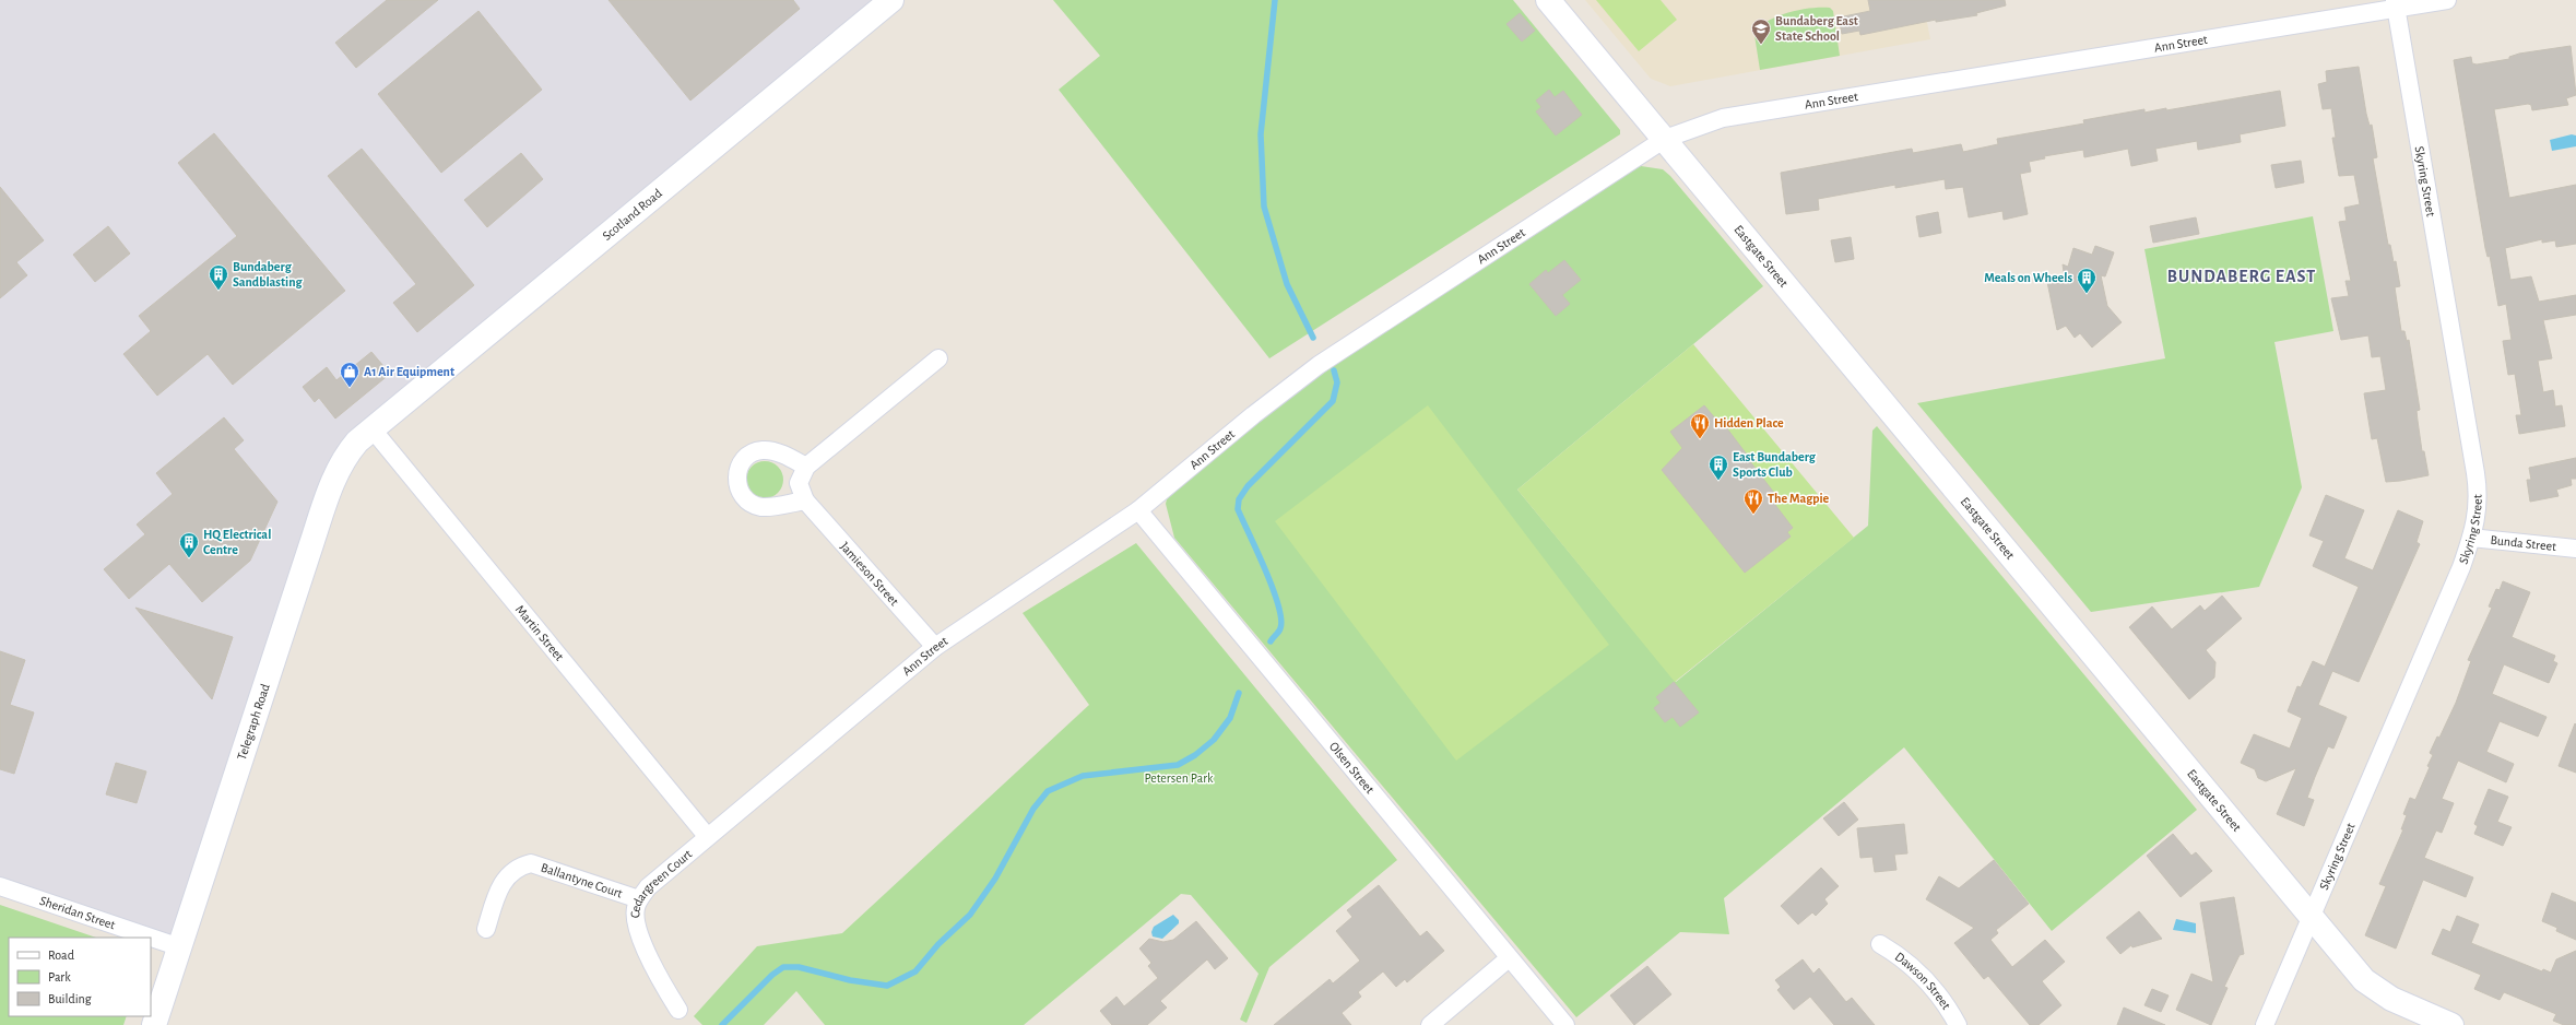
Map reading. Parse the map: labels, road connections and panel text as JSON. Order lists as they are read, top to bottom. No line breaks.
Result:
{"streets":{"street":["Ann Street","Skyring Street","Scotland Road","Eastgate Street","Bunda Street","Jamieson Street","Martin Street","Telegraph Road","Olsen Street","Ballantyne Court","Cedargreen Court","Sheridan Street","Dawson Street"]},"crossings":[["Ann Street","Skyring Street"],["Ann Street","Eastgate Street"],["Ann Street","Jamieson Street"],["Ann Street","Martin Street"],["Ann Street","Olsen Street"],["Ann Street","Cedargreen Court"],["Skyring Street","Eastgate Street"],["Skyring Street","Bunda Street"],["Scotland Road","Martin Street"],["Scotland Road","Telegraph Road"],["Martin Street","Telegraph Road"],["Martin Street","Cedargreen Court"],["Telegraph Road","Sheridan Street"],["Ballantyne Court","Cedargreen Court"]],"districts":["BUNDABERG EAST"],"parks":["Petersen Park"],"places":{"school or university":["Bundaberg East State School"],"building":["Bundaberg Sandblasting","Meals on Wheels","East Bundaberg Sports Club","HQ Electrical Centre"],"shop":["A1 Air Equipment"],"restaurant":["Hidden Place","The Magpie"]},"legend":["Road","Park","Building"]}
